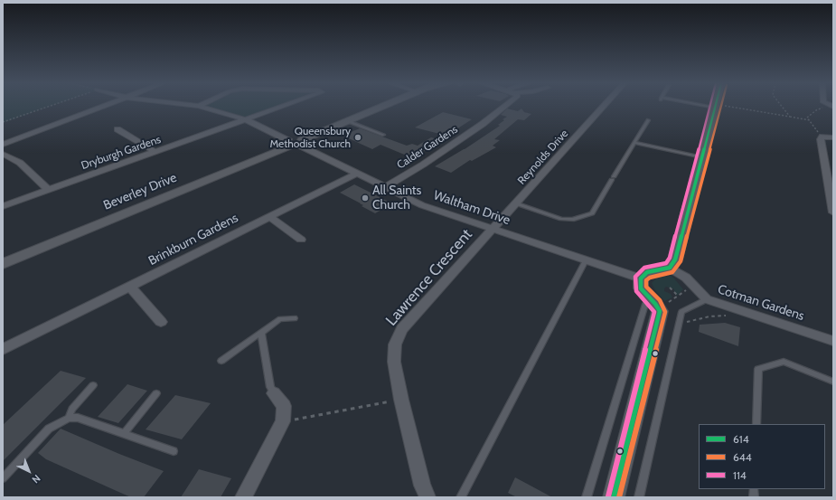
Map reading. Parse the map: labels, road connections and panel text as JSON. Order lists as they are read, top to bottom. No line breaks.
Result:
{"streets":{"street":["Calder Gardens","Dryburgh Gardens","Reynolds Drive","Beverley Drive","Waltham Drive","Brinkburn Gardens","Lawrence Crescent","Cotman Gardens"]},"crossings":[["Calder Gardens","Waltham Drive"],["Dryburgh Gardens","Waltham Drive"],["Reynolds Drive","Waltham Drive"],["Reynolds Drive","Lawrence Crescent"],["Beverley Drive","Waltham Drive"],["Waltham Drive","Brinkburn Gardens"],["Waltham Drive","Lawrence Crescent"]],"places":["Queensbury Methodist Church","All Saints Church"],"lines":["transit line 614","transit line 644","transit line 114"],"legend":["614","644","114"],"north":"bottom right"}
